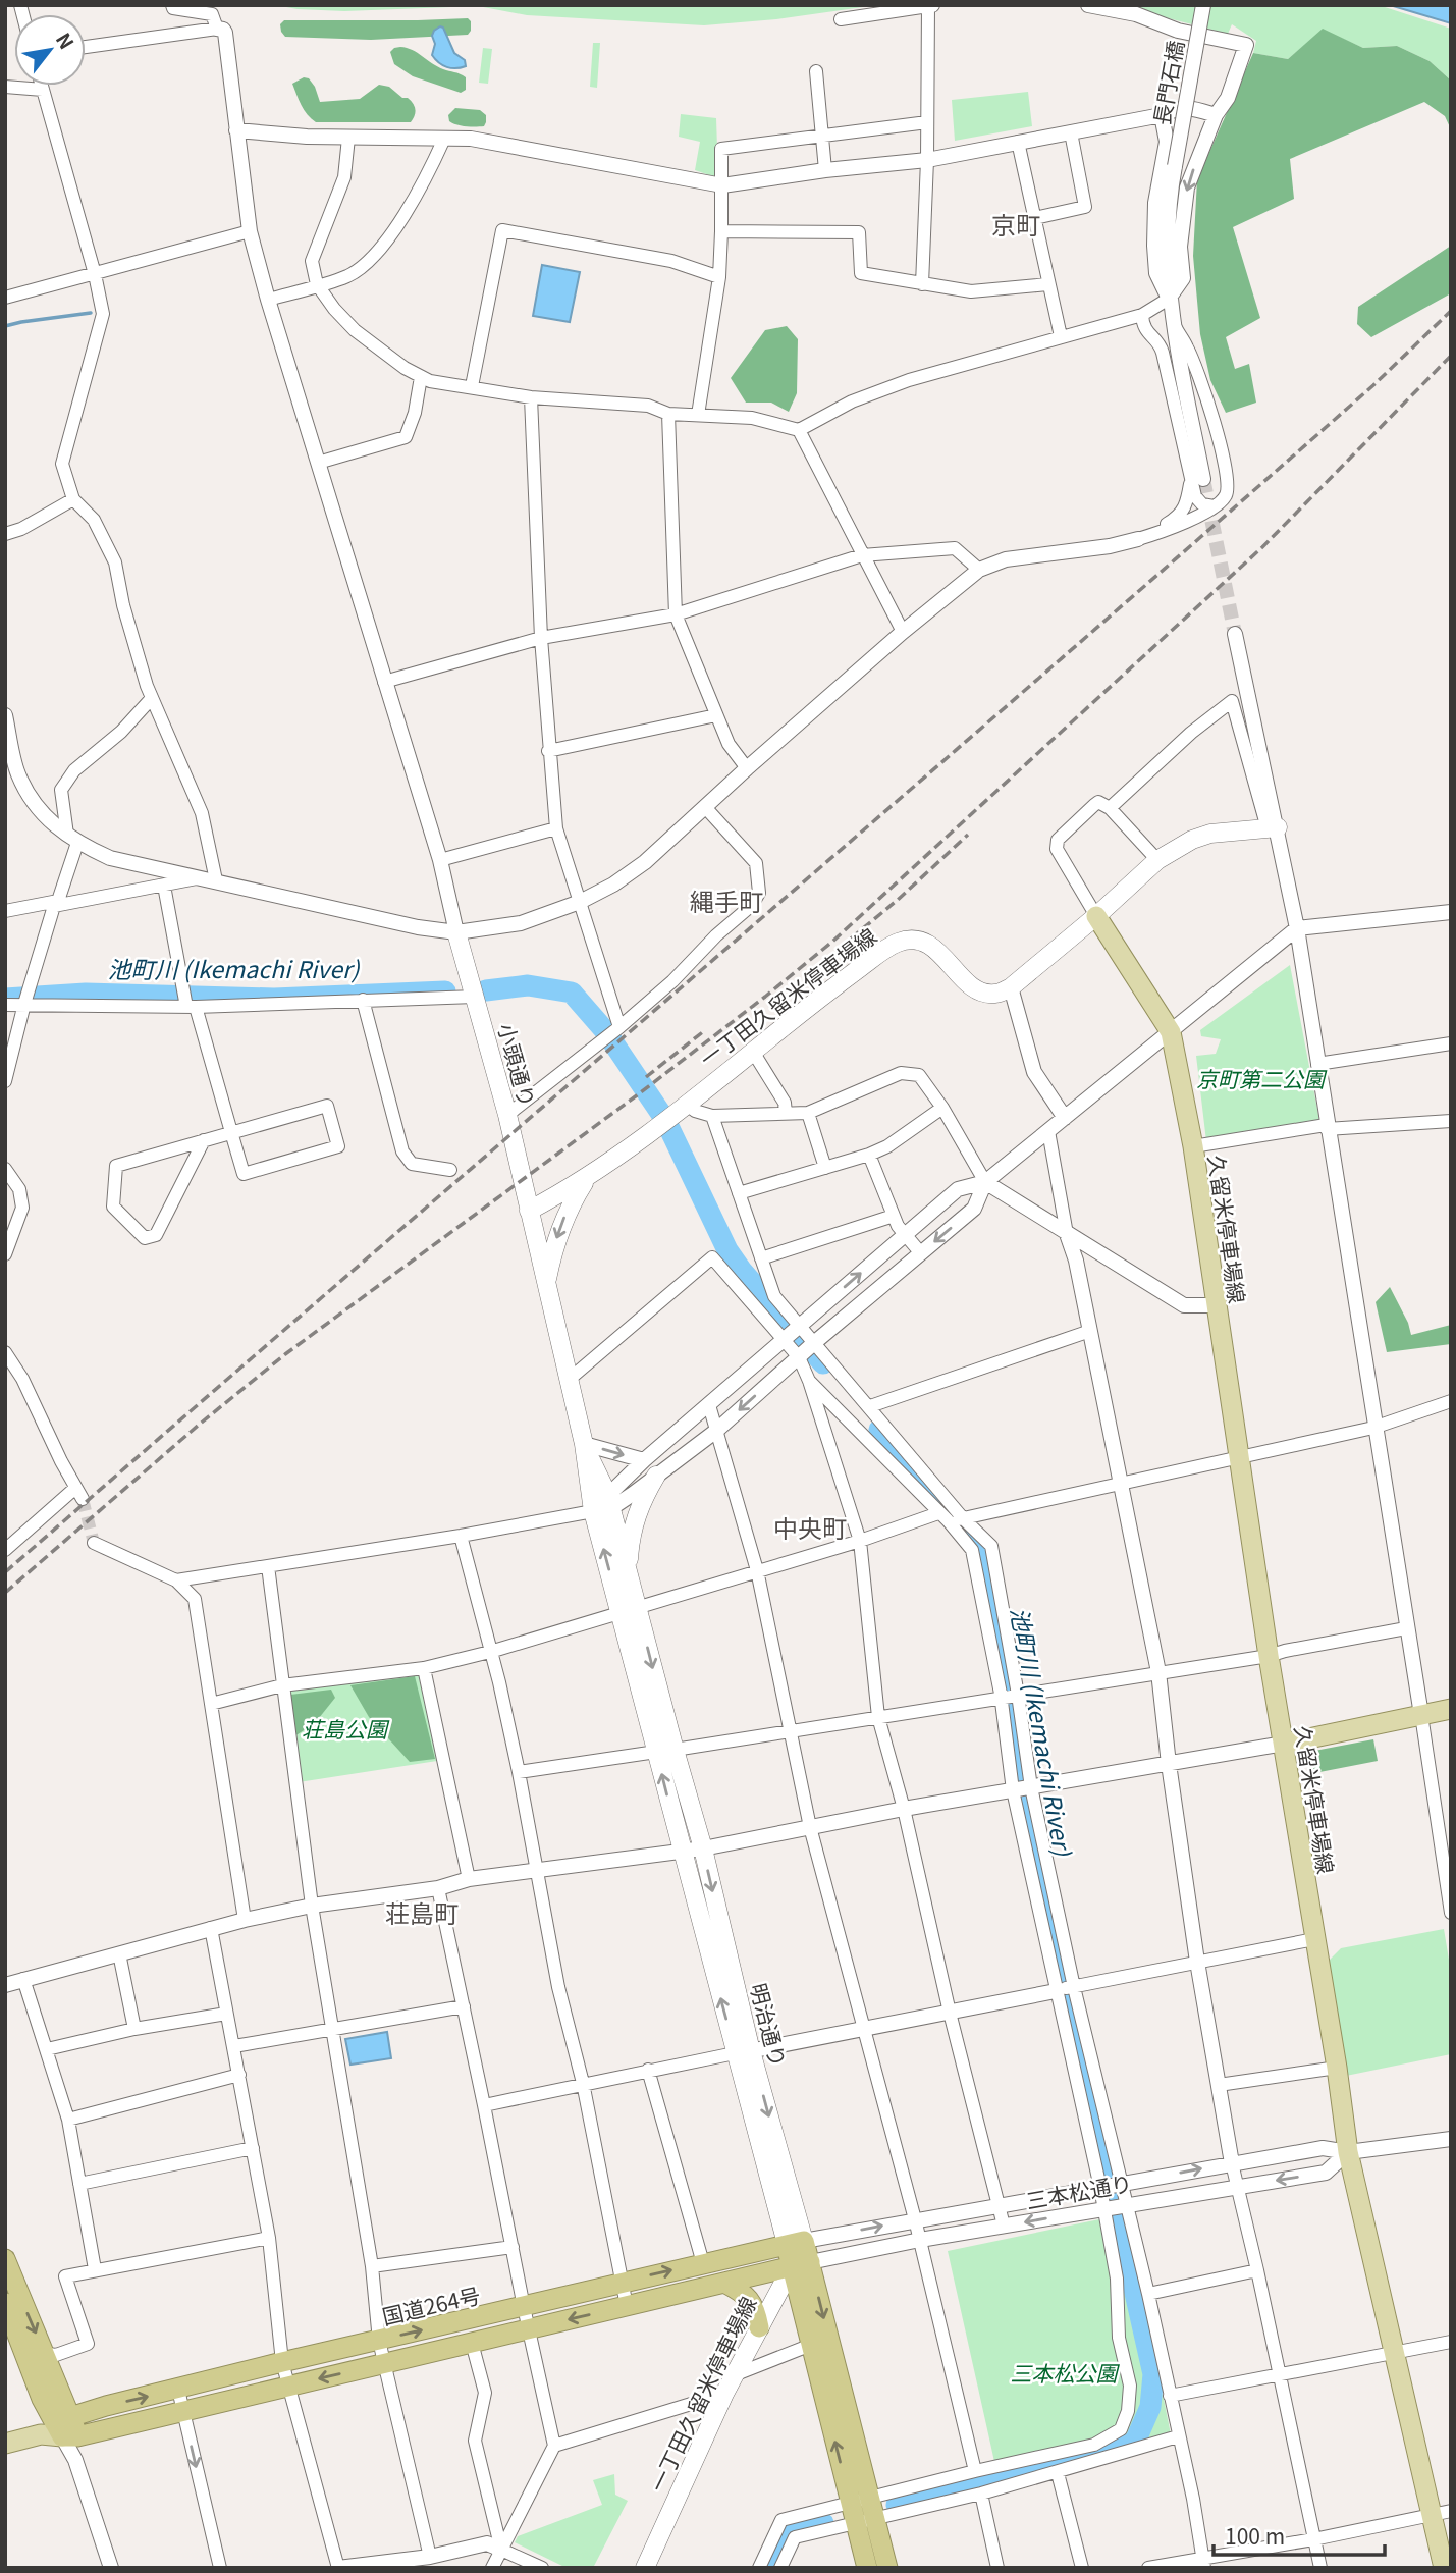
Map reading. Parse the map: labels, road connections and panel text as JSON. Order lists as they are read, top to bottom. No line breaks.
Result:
{"streets":{"highway":["明治通り","国道264号"],"main road":["一丁田久留米停車場線","小頭通り","久留米停車場線"],"street":["長門石橋","三本松通り"]},"crossings":[["一丁田久留米停車場線","小頭通り"],["一丁田久留米停車場線","明治通り"],["一丁田久留米停車場線","三本松通り"],["久留米停車場線","三本松通り"],["明治通り","三本松通り"],["明治通り","国道264号"],["三本松通り","国道264号"]],"districts":["京町","縄手町","中央町","荘島町"],"water":["池町川 (Ikemachi River)"],"parks":["京町第二公園","荘島公園","三本松公園"],"scale_bar":"100 m","north":"top right"}
